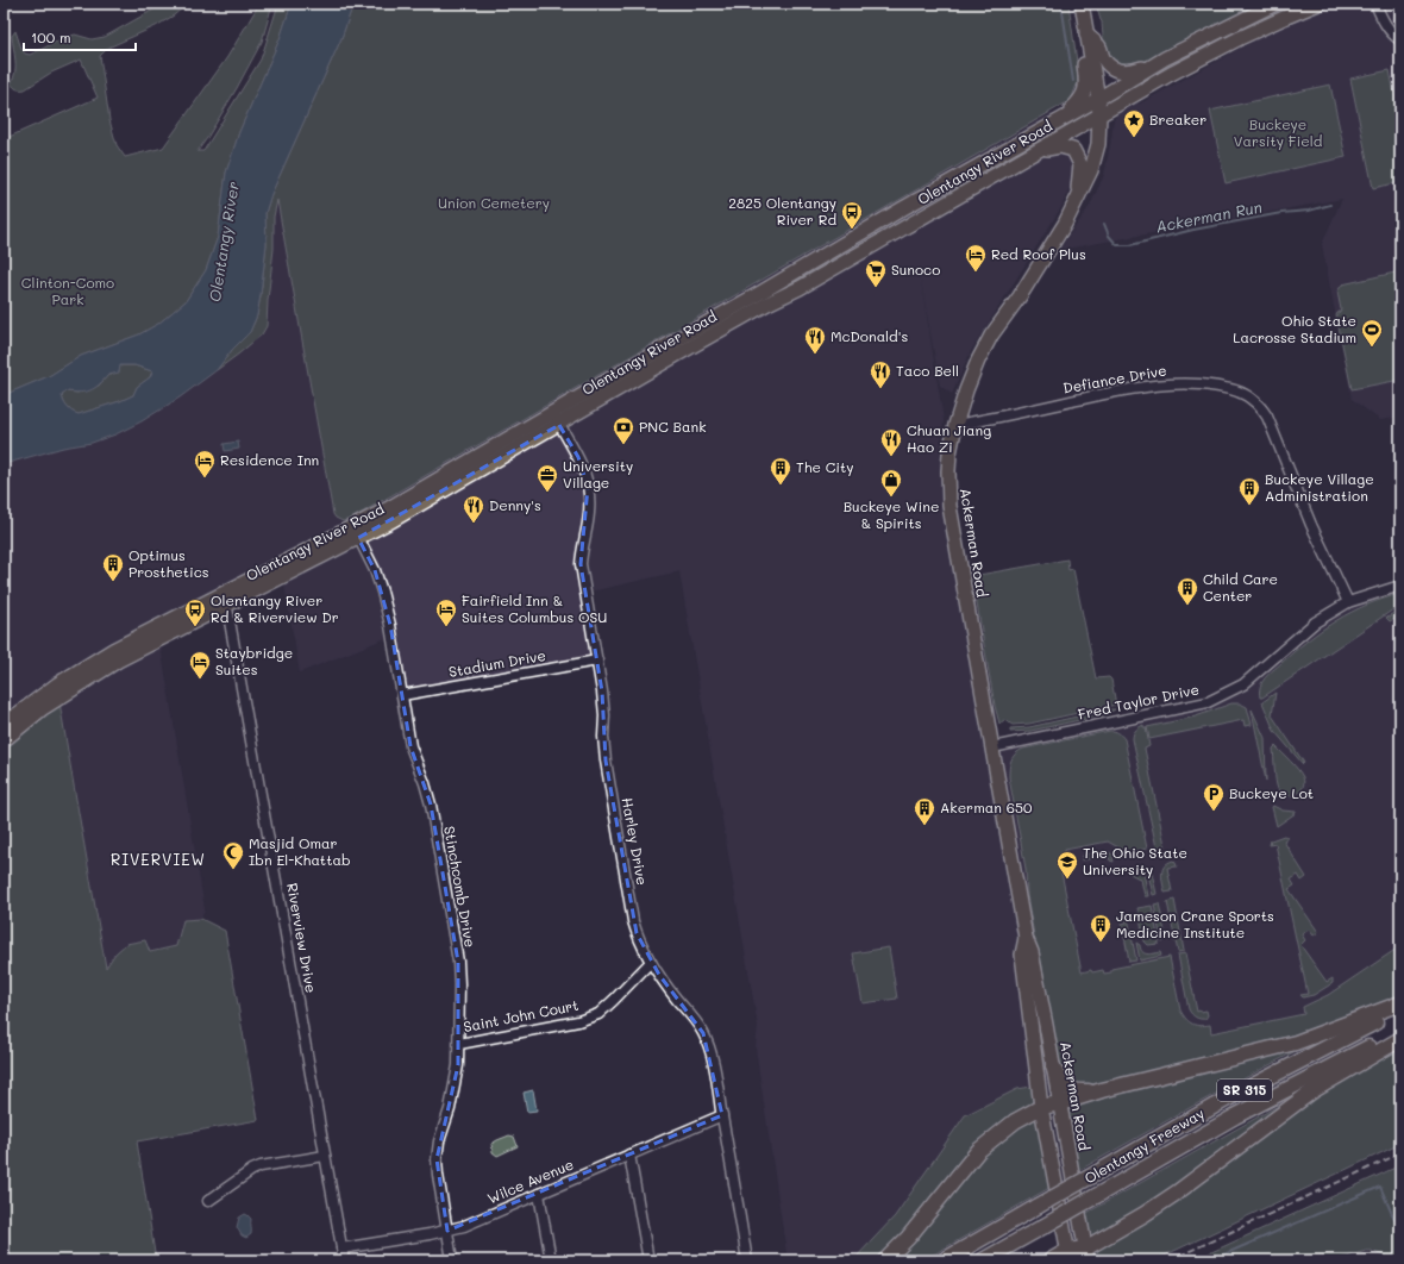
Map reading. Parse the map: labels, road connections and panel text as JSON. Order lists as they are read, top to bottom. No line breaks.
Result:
{"streets":{"highway":["SR 315","Olentangy Freeway"],"main road":["Olentangy River Road","Ackerman Road"],"street":["Defiance Drive","Stadium Drive","Fred Taylor Drive","Harley Drive","Stinchcomb Drive","Riverview Drive","Saint John Court","Wilce Avenue"]},"crossings":[["Olentangy River Road","Ackerman Road"],["Olentangy River Road","Harley Drive"],["Olentangy River Road","Stinchcomb Drive"],["Olentangy River Road","Riverview Drive"],["Defiance Drive","Ackerman Road"],["Defiance Drive","Fred Taylor Drive"],["Ackerman Road","Fred Taylor Drive"],["Stadium Drive","Harley Drive"],["Stadium Drive","Stinchcomb Drive"],["Harley Drive","Saint John Court"],["Harley Drive","Wilce Avenue"],["Stinchcomb Drive","Saint John Court"],["Stinchcomb Drive","Wilce Avenue"],["Riverview Drive","Wilce Avenue"]],"districts":["RIVERVIEW"],"water":["Ackerman Run","Olentangy River"],"parks":["Buckeye Varsity Field","Union Cemetery","Clinton-Como Park"],"places":{"place":["Breaker"],"bus stop":["2825 Olentangy River Rd","Olentangy River Rd & Riverview Dr"],"hotel":["Red Roof Plus","Residence Inn","Fairfield Inn & Suites Columbus OSU","Staybridge Suites"],"supermarket":["Sunoco"],"sports":["Ohio State Lacrosse Stadium"],"restaurant":["McDonald's","Taco Bell","Chuan Jiang Hao Zi","Denny's"],"bank":["PNC Bank"],"building":["The City","Buckeye Village Administration","Optimus Prosthetics","Child Care Center","Akerman 650","Jameson Crane Sports Medicine Institute"],"office":["University Village"],"shop":["Buckeye Wine & Spirits"],"parking":["Buckeye Lot"],"mosque":["Masjid Omar Ibn El-Khattab"],"school or university":["The Ohio State University"]},"scale_bar":"100 m"}
